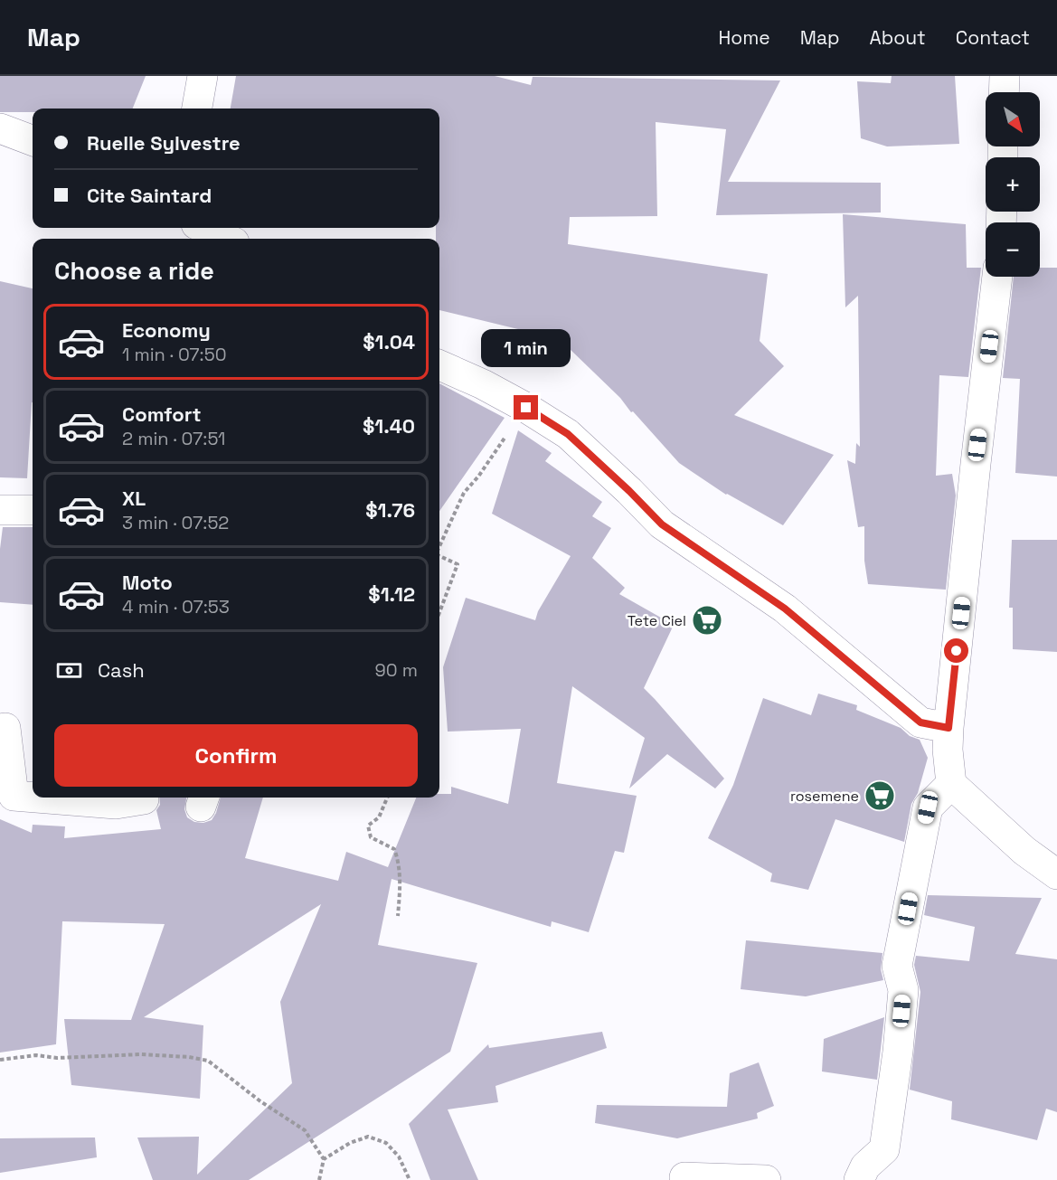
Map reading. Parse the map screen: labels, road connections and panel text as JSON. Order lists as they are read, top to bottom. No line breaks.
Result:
{"places":{"supermarket":["Tete Ciel","rosemene"]},"north":"bottom right","page":{"header":"Map","nav":["Home","Map","About","Contact"],"map_buttons":["+","−"],"banner":["Ruelle Sylvestre","Cite Saintard"],"heading":"Choose a ride","list":[{"name":"Economy","note":"1 min · 07:50","value":"$1.04"},{"name":"Comfort","note":"2 min · 07:51","value":"$1.40"},{"name":"XL","note":"3 min · 07:52","value":"$1.76"},{"name":"Moto","note":"4 min · 07:53","value":"$1.12"}],"bubble":"1 min","pay":["Cash","90 m"],"buttons":"Confirm"}}
